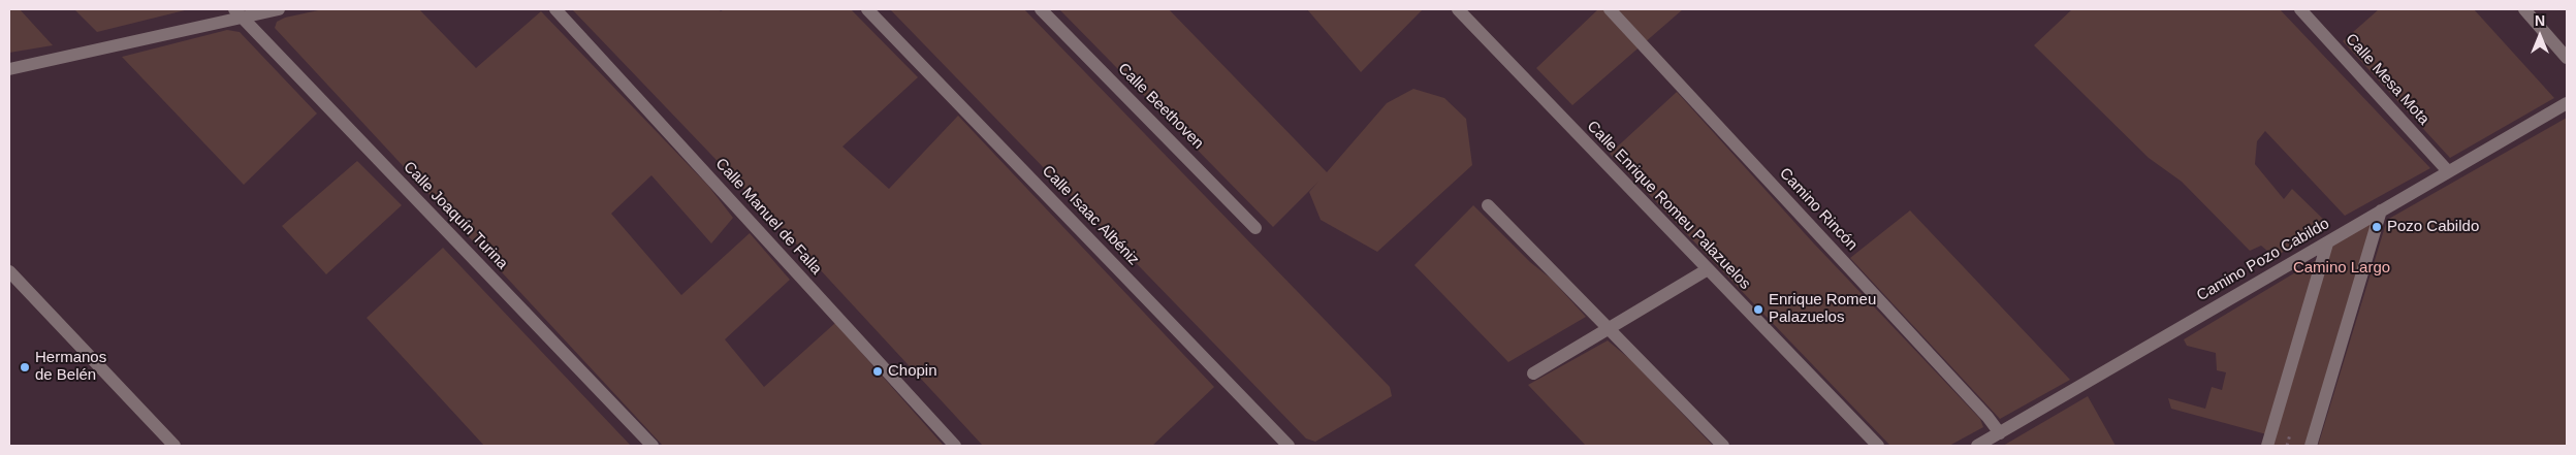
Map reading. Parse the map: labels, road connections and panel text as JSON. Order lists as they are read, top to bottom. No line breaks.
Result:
{"streets":{"street":["Calle Mesa Mota","Calle Beethoven","Calle Enrique Romeu Palazuelos","Camino Rincón","Calle Joaquín Turina","Calle Isaac Albéniz","Calle Manuel de Falla","Camino Pozo Cabildo"]},"crossings":[["Calle Mesa Mota","Camino Pozo Cabildo"],["Camino Rincón","Camino Pozo Cabildo"]],"parks":["Camino Largo"],"places":["Pozo Cabildo","Enrique Romeu Palazuelos","Hermanos de Belén","Chopin"],"north":"top"}
